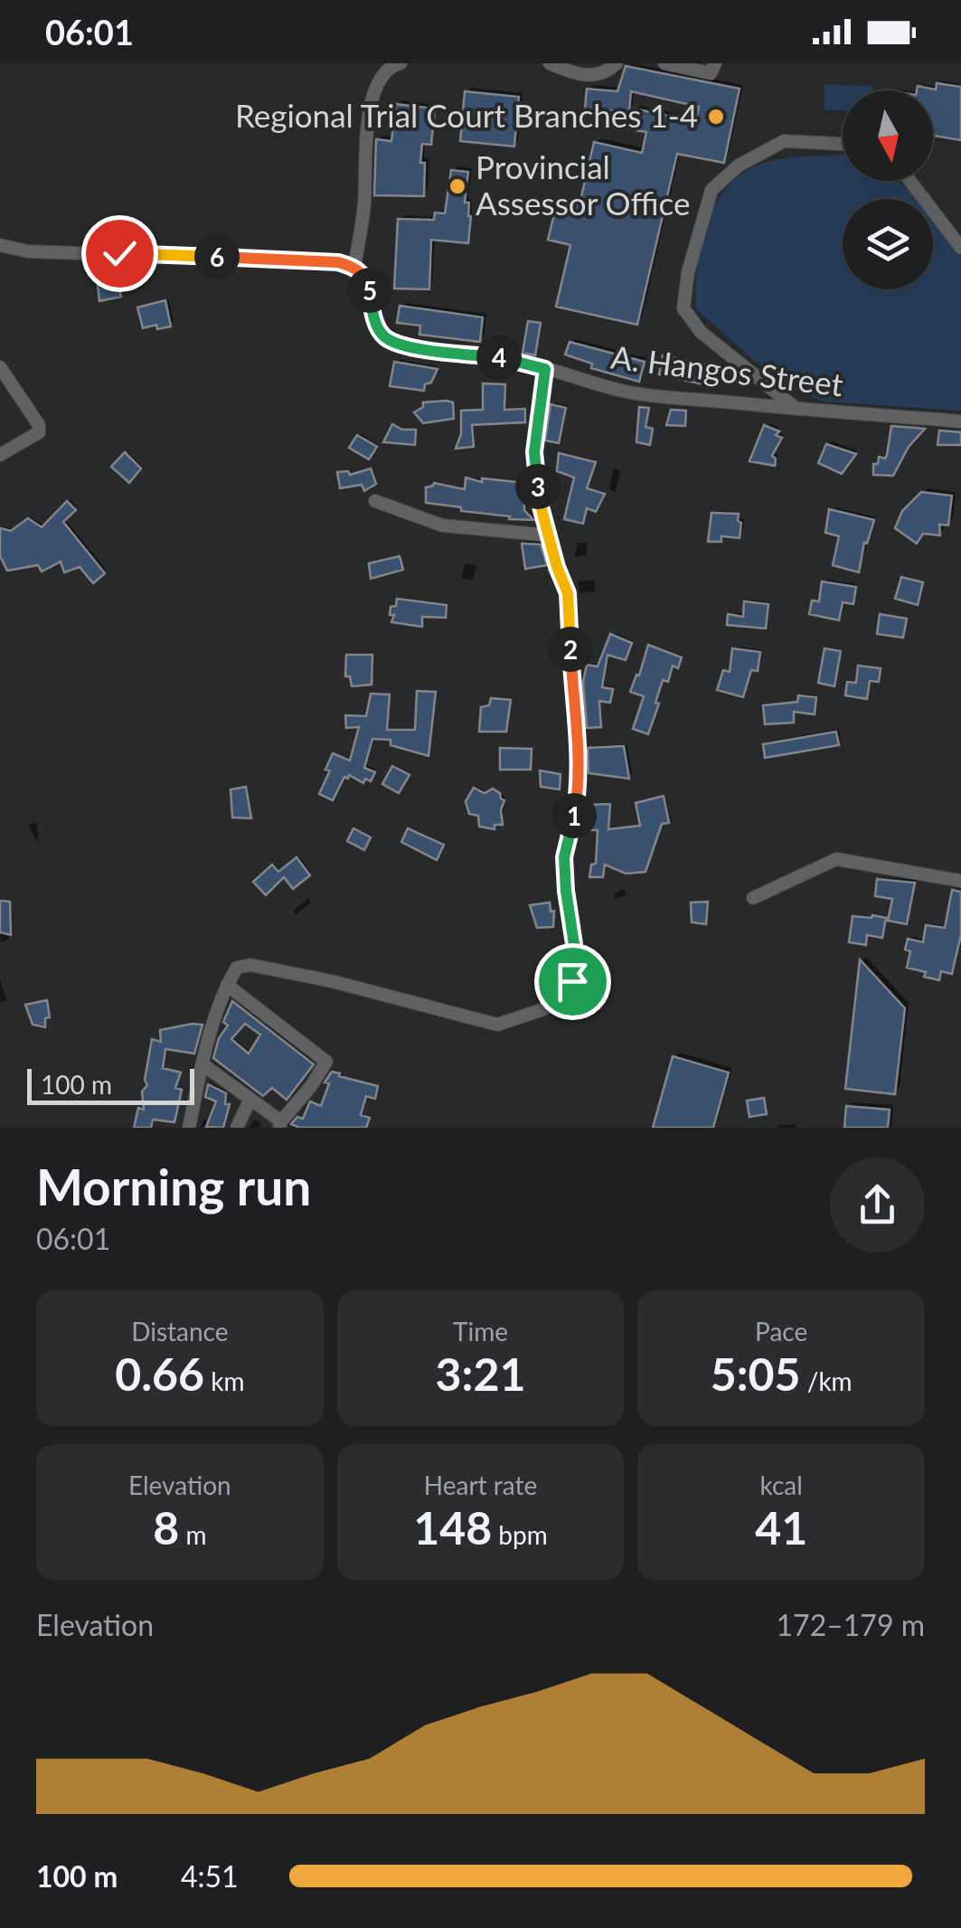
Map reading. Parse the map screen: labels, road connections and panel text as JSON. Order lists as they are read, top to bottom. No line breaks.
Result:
{"streets":{"street":["A. Hangos Street"]},"places":["Regional Trial Court Branches 1-4","Provincial Assessor Office"],"scale_bar":"100 m","north":"bottom","page":{"status":"06:01","pins":["6","5","4","3","2","1"],"scale":"100 m","heading":["Morning run","06:01"],"stats":[["Distance","0.66 km"],["Time","3:21"],["Pace","5:05 /km"],["Elevation","8 m"],["Heart rate","148 bpm"],["kcal","41"]],"chart":["Elevation","172–179 m"],"list":[{"name":"100 m","note":"4:51"}]}}
